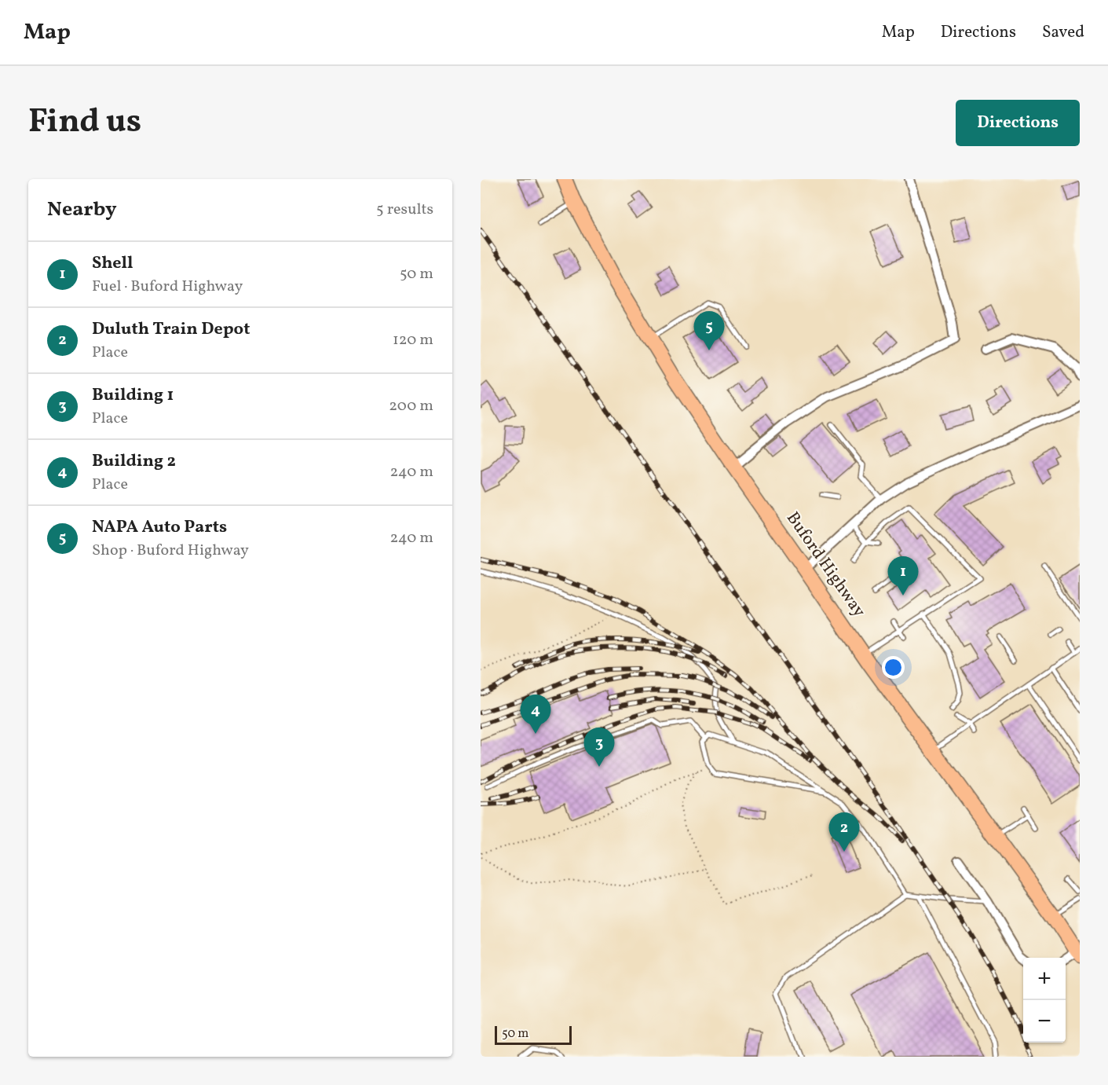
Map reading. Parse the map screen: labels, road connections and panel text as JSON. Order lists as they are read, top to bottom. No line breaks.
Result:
{"streets":{"main road":["Buford Highway"]},"scale_bar":"50 m","page":{"header":"Map","nav":["Map","Directions","Saved"],"title":"Find us","buttons":"Directions","heading":["Nearby","5 results"],"list":[{"mark":"1","name":"Shell","note":"Fuel · Buford Highway","value":"50 m"},{"mark":"2","name":"Duluth Train Depot","note":"Place","value":"120 m"},{"mark":"3","name":"Building 1","note":"Place","value":"200 m"},{"mark":"4","name":"Building 2","note":"Place","value":"240 m"},{"mark":"5","name":"NAPA Auto Parts","note":"Shop · Buford Highway","value":"240 m"}],"pins":["5","1","4","3","2"],"map_buttons":["+","−"],"scale":"50 m"}}
